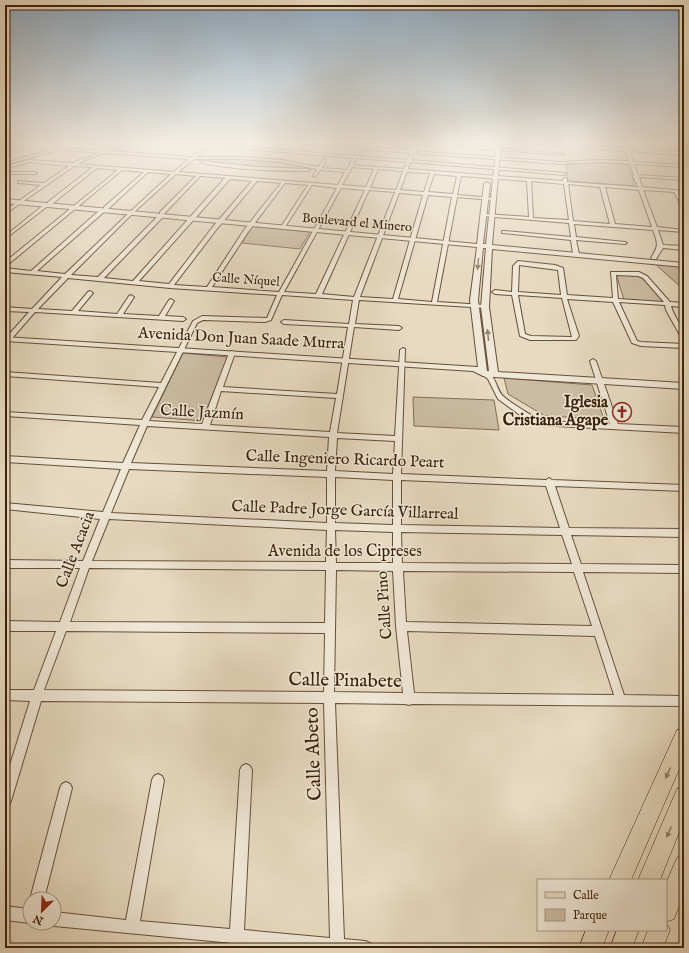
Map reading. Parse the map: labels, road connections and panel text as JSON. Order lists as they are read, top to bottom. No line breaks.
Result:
{"streets":{"street":["Boulevard el Minero","Calle Níquel","Avenida Don Juan Saade Murra","Calle Jazmín","Calle Ingeniero Ricardo Peart","Calle Padre Jorge García Villarreal","Calle Acacia","Avenida de los Cipreses","Calle Pino","Calle Pinabete","Calle Abeto"]},"crossings":[["Boulevard el Minero","Calle Abeto"],["Calle Níquel","Calle Acacia"],["Calle Níquel","Calle Abeto"],["Avenida Don Juan Saade Murra","Calle Acacia"],["Avenida Don Juan Saade Murra","Calle Pino"],["Avenida Don Juan Saade Murra","Calle Abeto"],["Calle Jazmín","Calle Acacia"],["Calle Jazmín","Calle Pino"],["Calle Jazmín","Calle Abeto"],["Calle Ingeniero Ricardo Peart","Calle Acacia"],["Calle Ingeniero Ricardo Peart","Calle Pino"],["Calle Ingeniero Ricardo Peart","Calle Abeto"],["Calle Padre Jorge García Villarreal","Calle Acacia"],["Calle Padre Jorge García Villarreal","Calle Pino"],["Calle Padre Jorge García Villarreal","Calle Abeto"],["Calle Acacia","Avenida de los Cipreses"],["Calle Acacia","Calle Pinabete"],["Avenida de los Cipreses","Calle Pino"],["Avenida de los Cipreses","Calle Abeto"],["Calle Pino","Calle Pinabete"],["Calle Pinabete","Calle Abeto"]],"places":{"church":["Iglesia Cristiana Agape"]},"legend":["Calle","Parque"],"north":"bottom left"}
